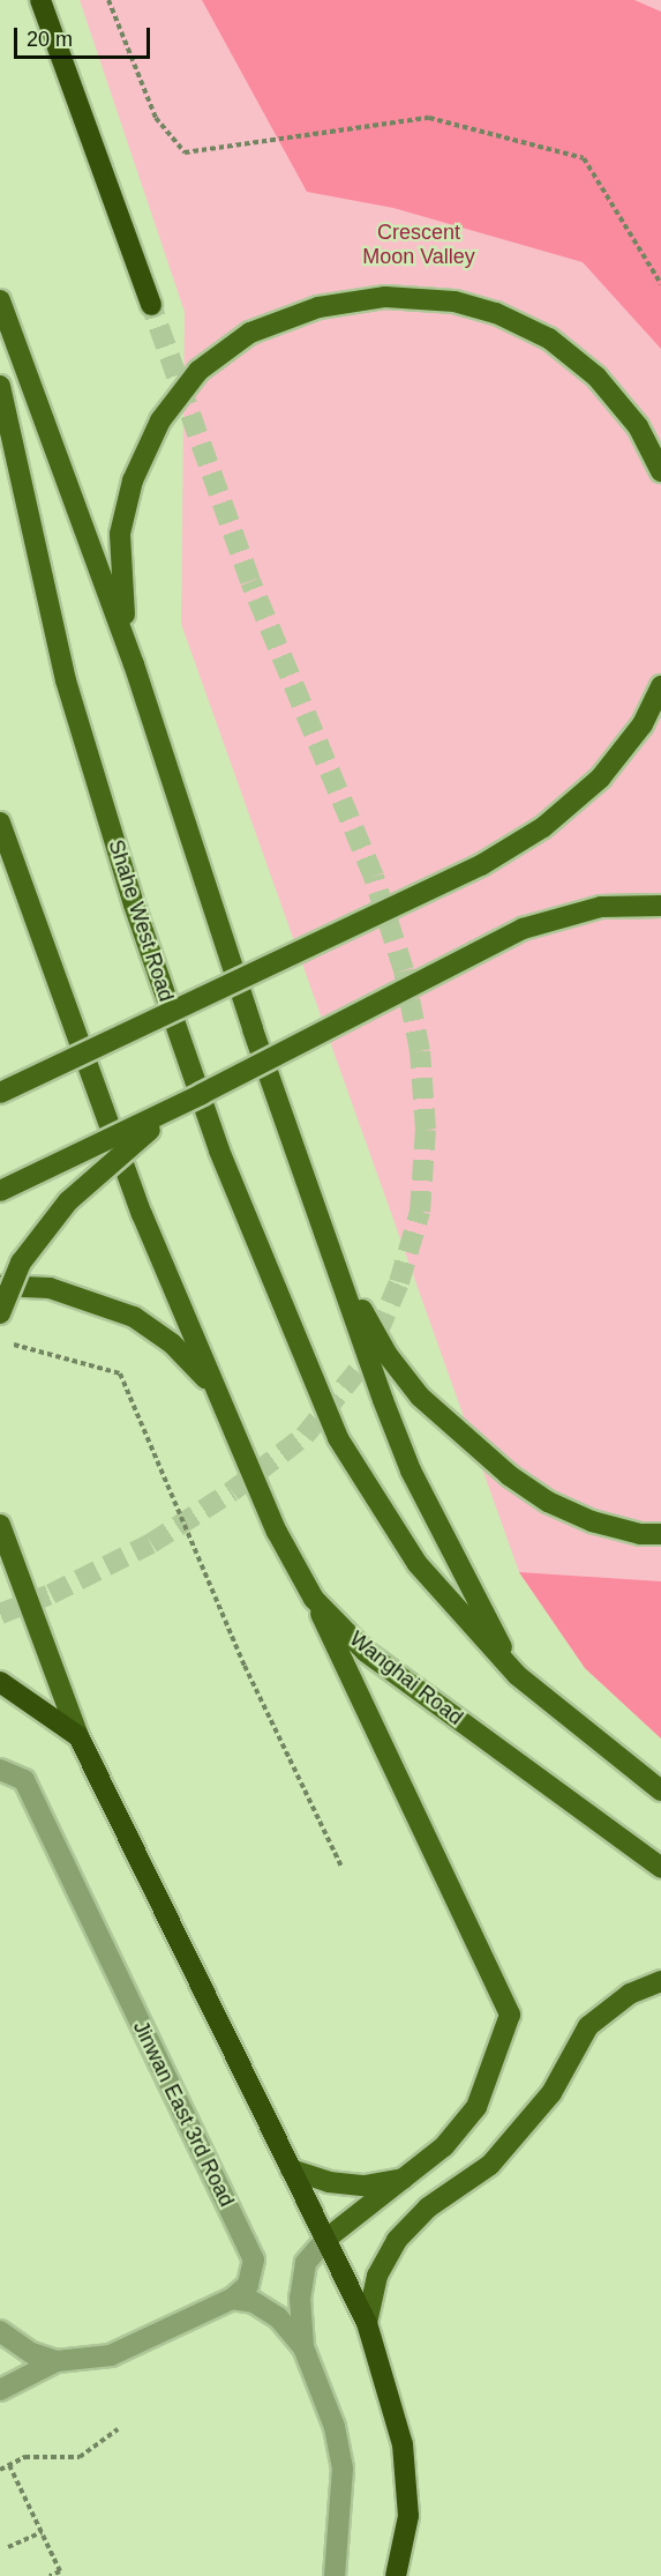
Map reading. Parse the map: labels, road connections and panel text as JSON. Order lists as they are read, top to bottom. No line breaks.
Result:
{"streets":{"main road":["Shahe West Road","Wanghai Road"],"street":["Jinwan East 3rd Road"]},"parks":["Crescent Moon Valley"],"scale_bar":"20 m"}
